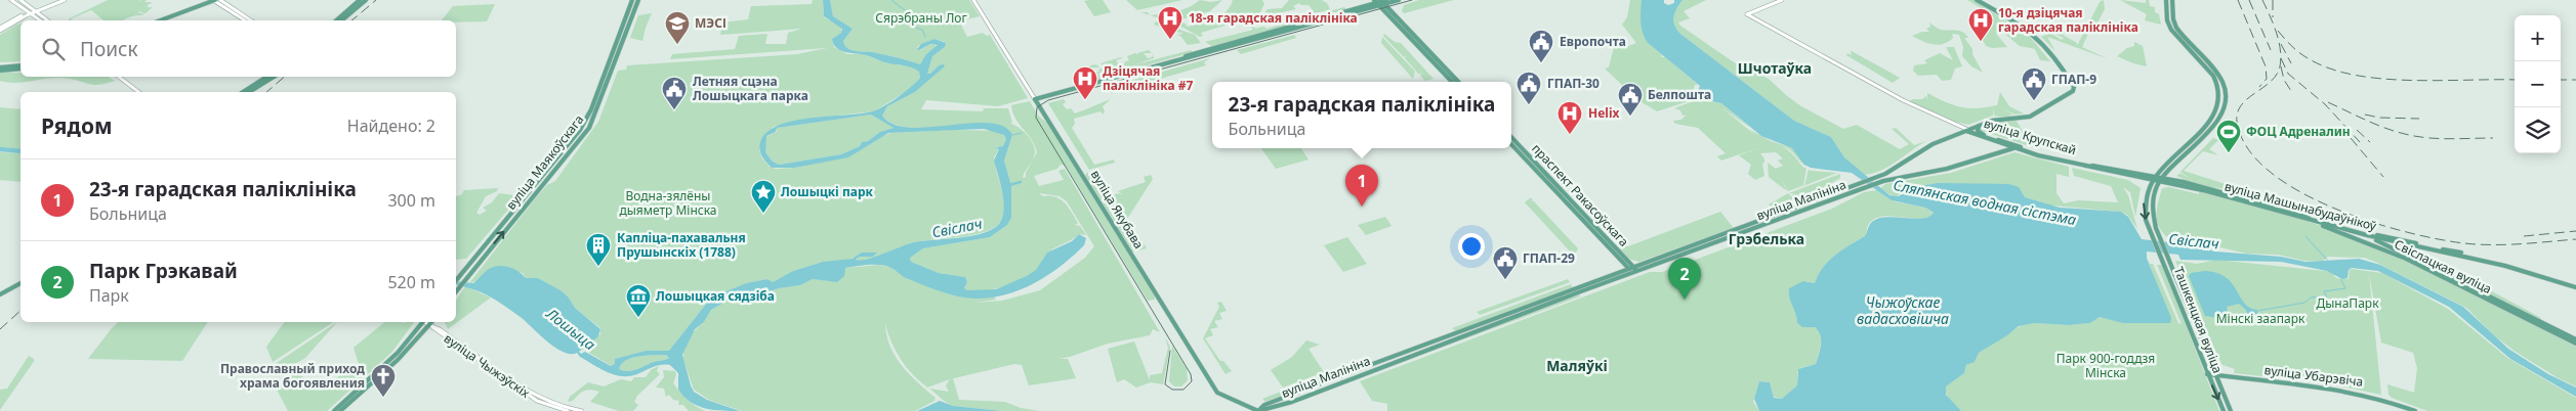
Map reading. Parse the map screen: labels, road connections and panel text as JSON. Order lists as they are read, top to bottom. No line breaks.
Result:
{"streets":{"main road":["вуліца Крупскай","вуліца Маякоўскага","праспект Ракасоўскага","вуліца Малініна","вуліца Машынабудаўнікоў","вуліца Якубава","Свіслацкая вуліца","Ташкенцкая вуліца","вуліца Убарэвіча"],"street":["вуліца Чыжэўскіх"]},"crossings":[["вуліца Крупскай","вуліца Малініна"],["вуліца Крупскай","вуліца Машынабудаўнікоў"],["вуліца Крупскай","Ташкенцкая вуліца"],["праспект Ракасоўскага","вуліца Малініна"],["вуліца Малініна","вуліца Якубава"],["вуліца Машынабудаўнікоў","Свіслацкая вуліца"],["вуліца Машынабудаўнікоў","Ташкенцкая вуліца"],["Ташкенцкая вуліца","вуліца Убарэвіча"]],"districts":["Шчотаўка","Грэбелька","Маляўкі"],"water":["Сляпянская водная сістэма","Свіслач","Чыжоўскае вадасховішча","Лошыца"],"parks":["Сярэбраны Лог","Водна-зялёны дыяметр Мінска","ДынаПарк","Мінскі заапарк","Парк 900-годдзя Мінска"],"places":{"hospital":["18-я гарадская паліклініка","10-я дзіцячая гарадская паліклініка","Дзіцячая паліклініка #7","Helix"],"school or university":["МЭСІ"],"public building":["Европочта","ГПАП-9","ГПАП-30","Летняя сцэна Лошыцкага парка","Белпошта","ГПАП-29"],"sports":["ФОЦ Адреналин"],"place":["Лошыцкі парк"],"building":["Капліца-пахавальня Прушынскіх (1788)"],"museum":["Лошыцкая сядзіба"],"church":["Православный приход храма богоявления"]},"page":{"map_buttons":["+","−"],"search":"Поиск","popup":["23-я гарадская паліклініка","Больница"],"heading":["Рядом","Найдено: 2"],"list":[{"mark":"1","name":"23-я гарадская паліклініка","note":"Больница","value":"300 m"},{"mark":"2","name":"Парк Грэкавай","note":"Парк","value":"520 m"}],"pins":["1","2"]}}
